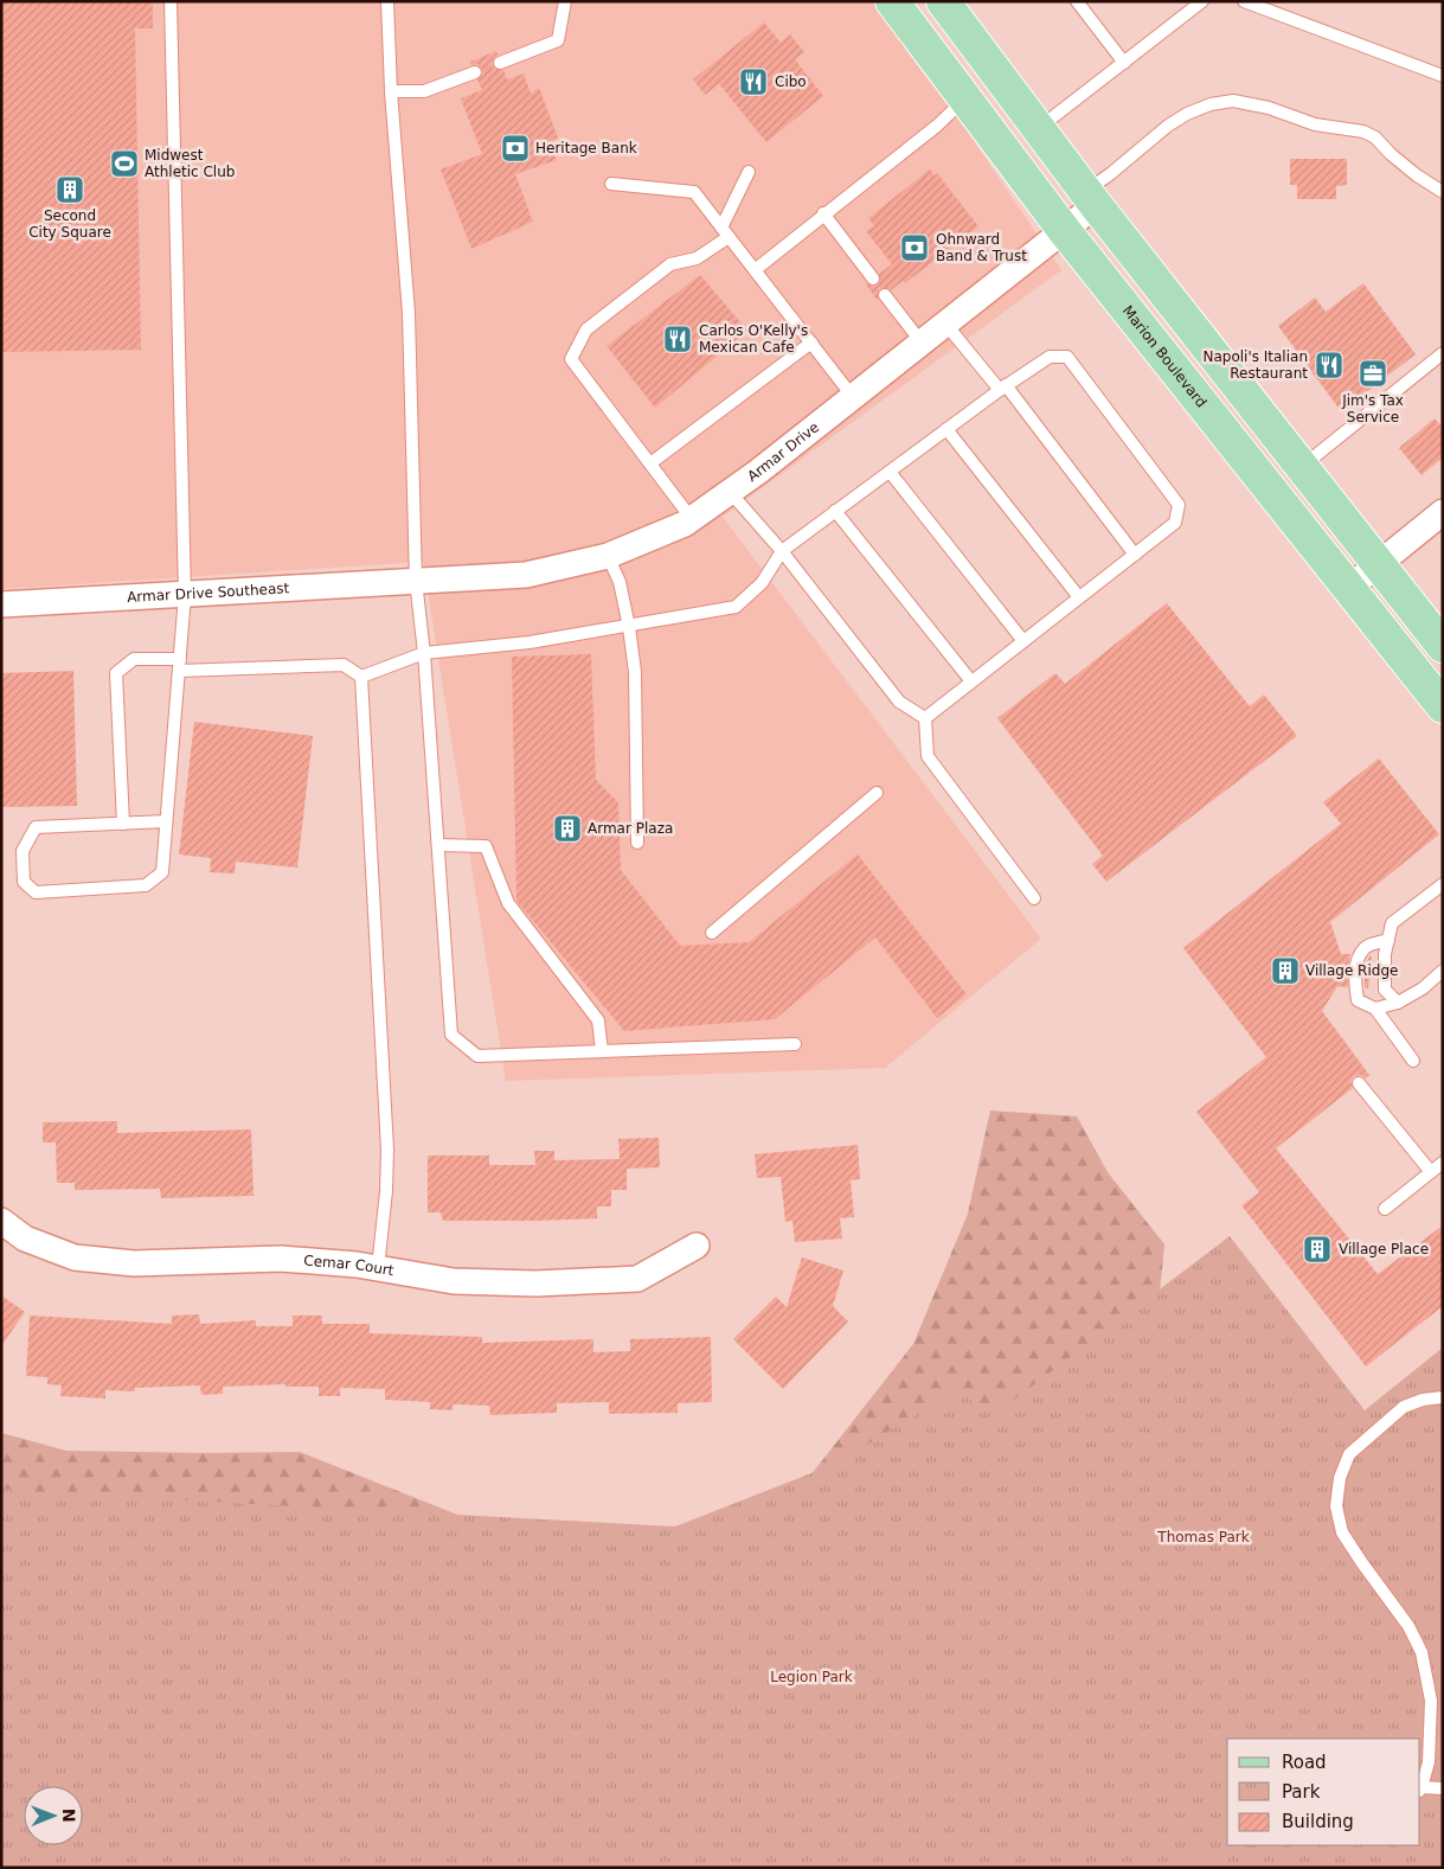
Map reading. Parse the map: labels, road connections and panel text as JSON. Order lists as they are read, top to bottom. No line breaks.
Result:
{"streets":{"main road":["Marion Boulevard"],"street":["Armar Drive","Armar Drive Southeast","Cemar Court"]},"crossings":[["Marion Boulevard","Armar Drive"],["Armar Drive","Armar Drive Southeast"]],"parks":["Thomas Park","Legion Park"],"places":{"restaurant":["Cibo","Carlos O'Kelly's Mexican Cafe","Napoli's Italian Restaurant"],"bank":["Heritage Bank","Ohnward Band & Trust"],"sports":["Midwest Athletic Club"],"building":["Second City Square","Armar Plaza","Village Ridge","Village Place"],"office":["Jim's Tax Service"]},"legend":["Road","Park","Building"],"north":"right"}
